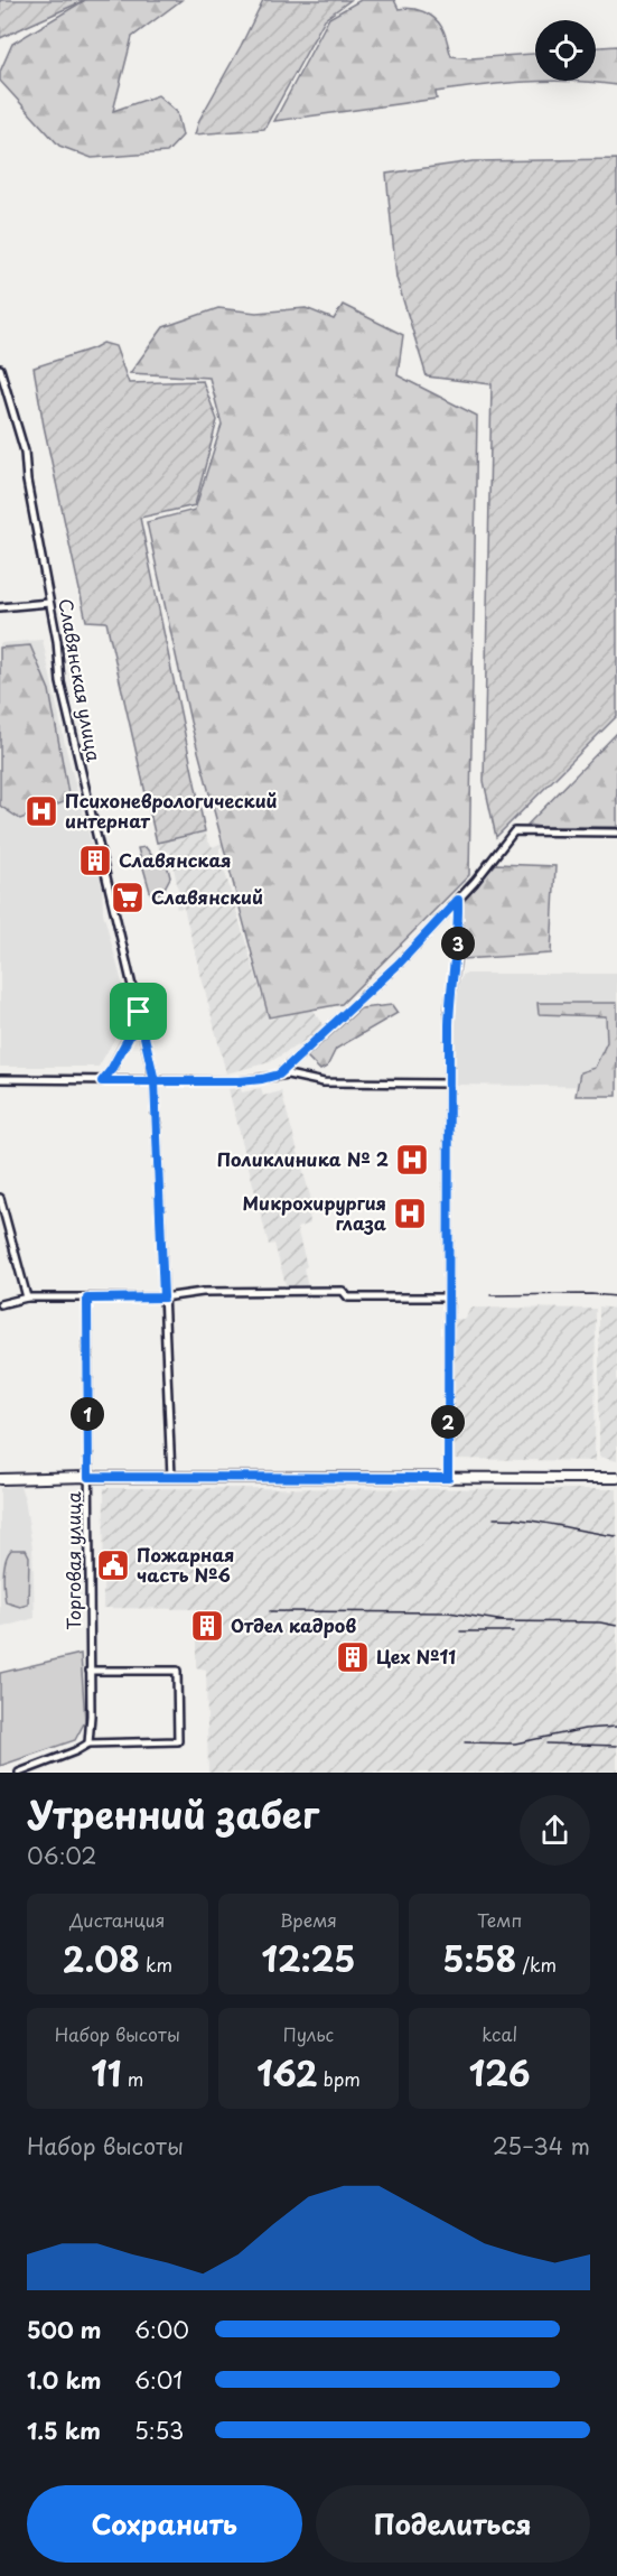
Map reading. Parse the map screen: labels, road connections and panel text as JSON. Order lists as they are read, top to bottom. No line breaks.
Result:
{"streets":{"street":["Славянская улица","Торговая улица"]},"places":{"hospital":["Психоневрологический интернат","Поликлиника № 2","Микрохирургия глаза"],"building":["Славянская","Отдел кадров","Цех №11"],"supermarket":["Славянский"],"public building":["Пожарная часть №6"]},"page":{"pins":["3","1","2"],"heading":["Утренний забег","06:02"],"stats":[["Дистанция","2.08 km"],["Время","12:25"],["Темп","5:58 /km"],["Набор высоты","11 m"],["Пульс","162 bpm"],["kcal","126"]],"chart":["Набор высоты","25–34 m"],"list":[{"name":"500 m","note":"6:00"},{"name":"1.0 km","note":"6:01"},{"name":"1.5 km","note":"5:53"}],"buttons":["Сохранить","Поделиться"]}}
